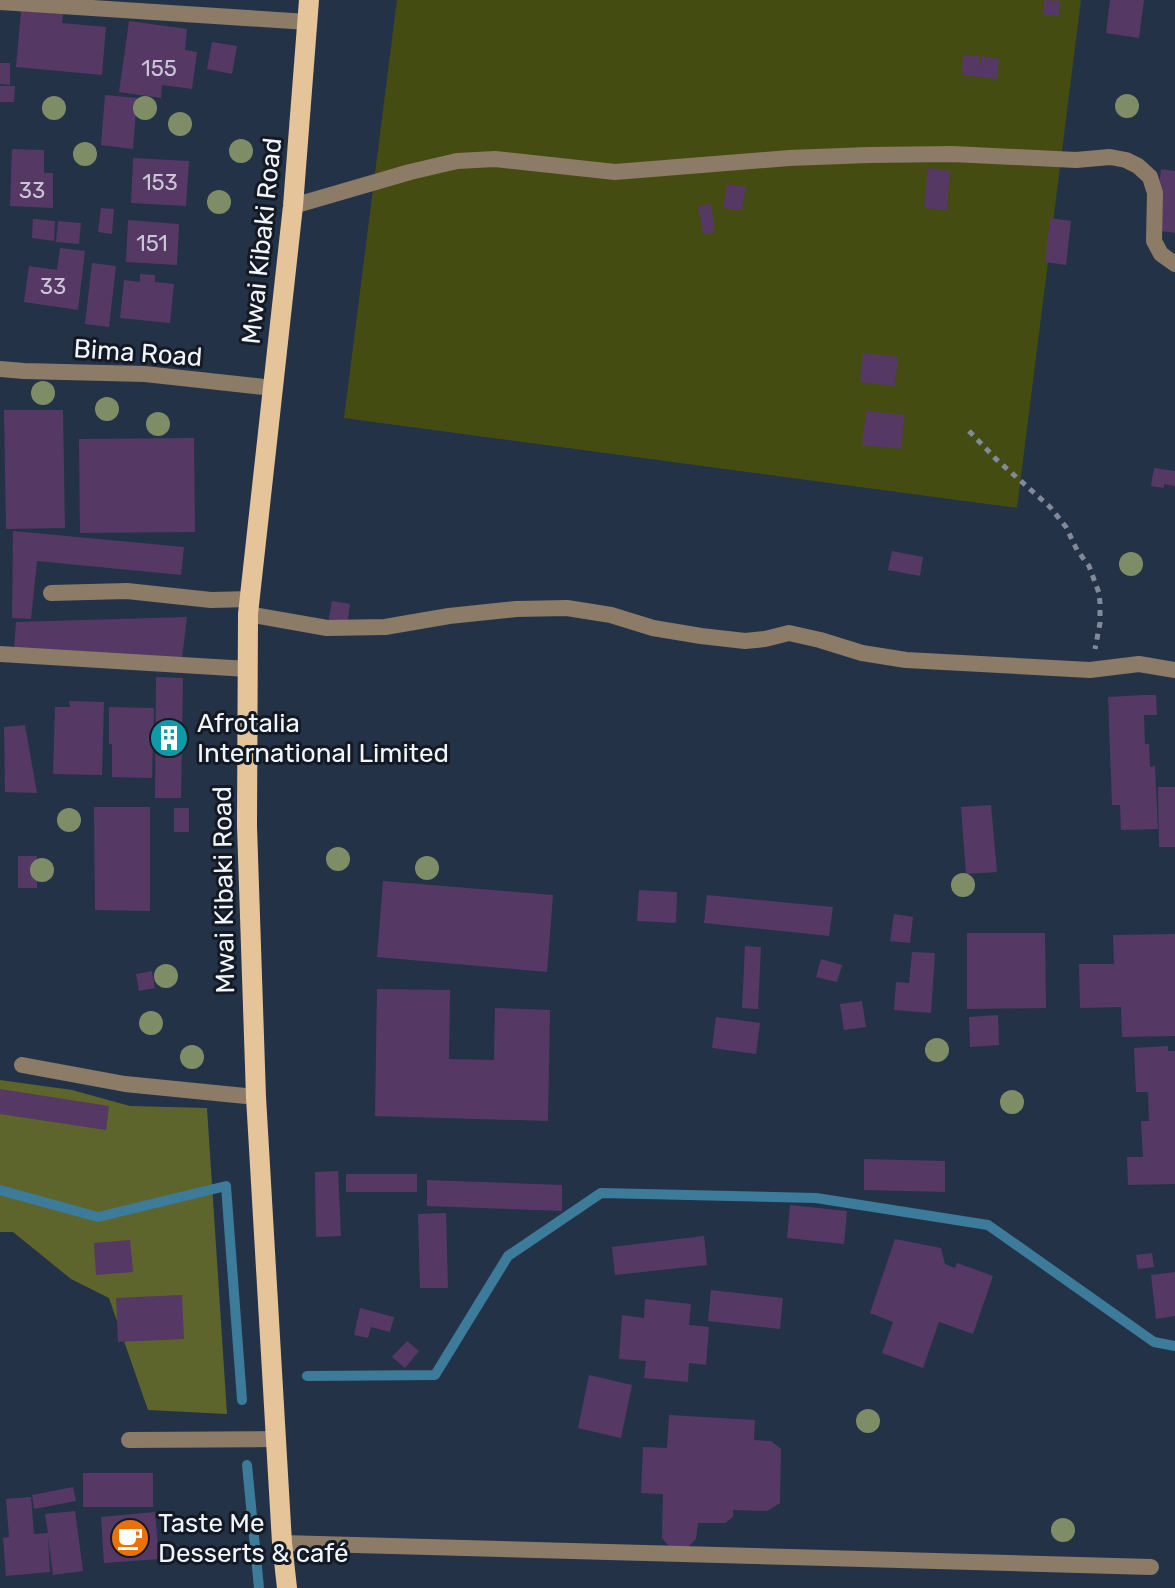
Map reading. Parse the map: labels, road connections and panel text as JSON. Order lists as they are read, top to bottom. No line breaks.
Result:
{"streets":{"main road":["Mwai Kibaki Road"],"street":["Bima Road"]},"crossings":[["Mwai Kibaki Road","Bima Road"]],"places":{"building":["Afrotalia International Limited"],"cafe":["Taste Me Desserts & café"]},"house_numbers":["155","153","33","151","33"]}
